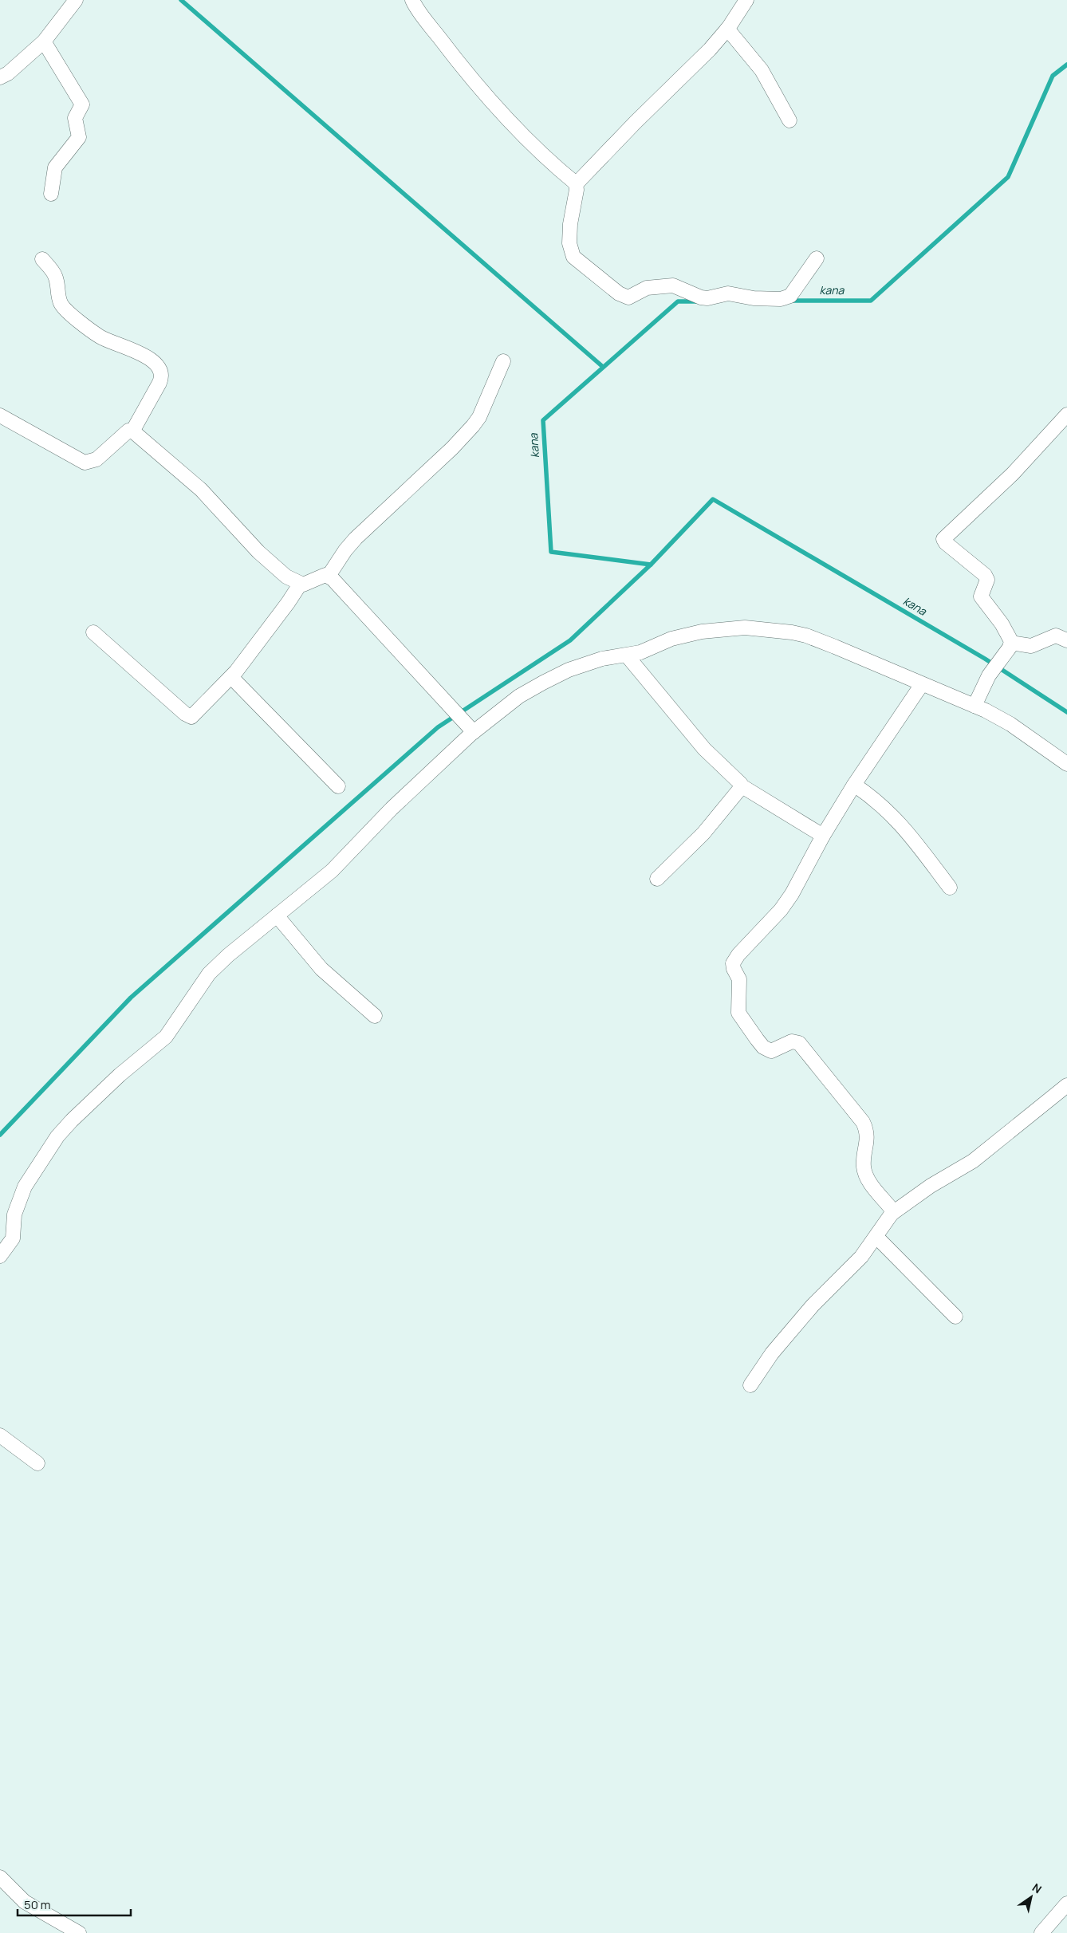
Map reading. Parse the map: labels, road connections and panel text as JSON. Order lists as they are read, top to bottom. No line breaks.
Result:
{"water":["kana"],"scale_bar":"50 m","north":"top right"}
